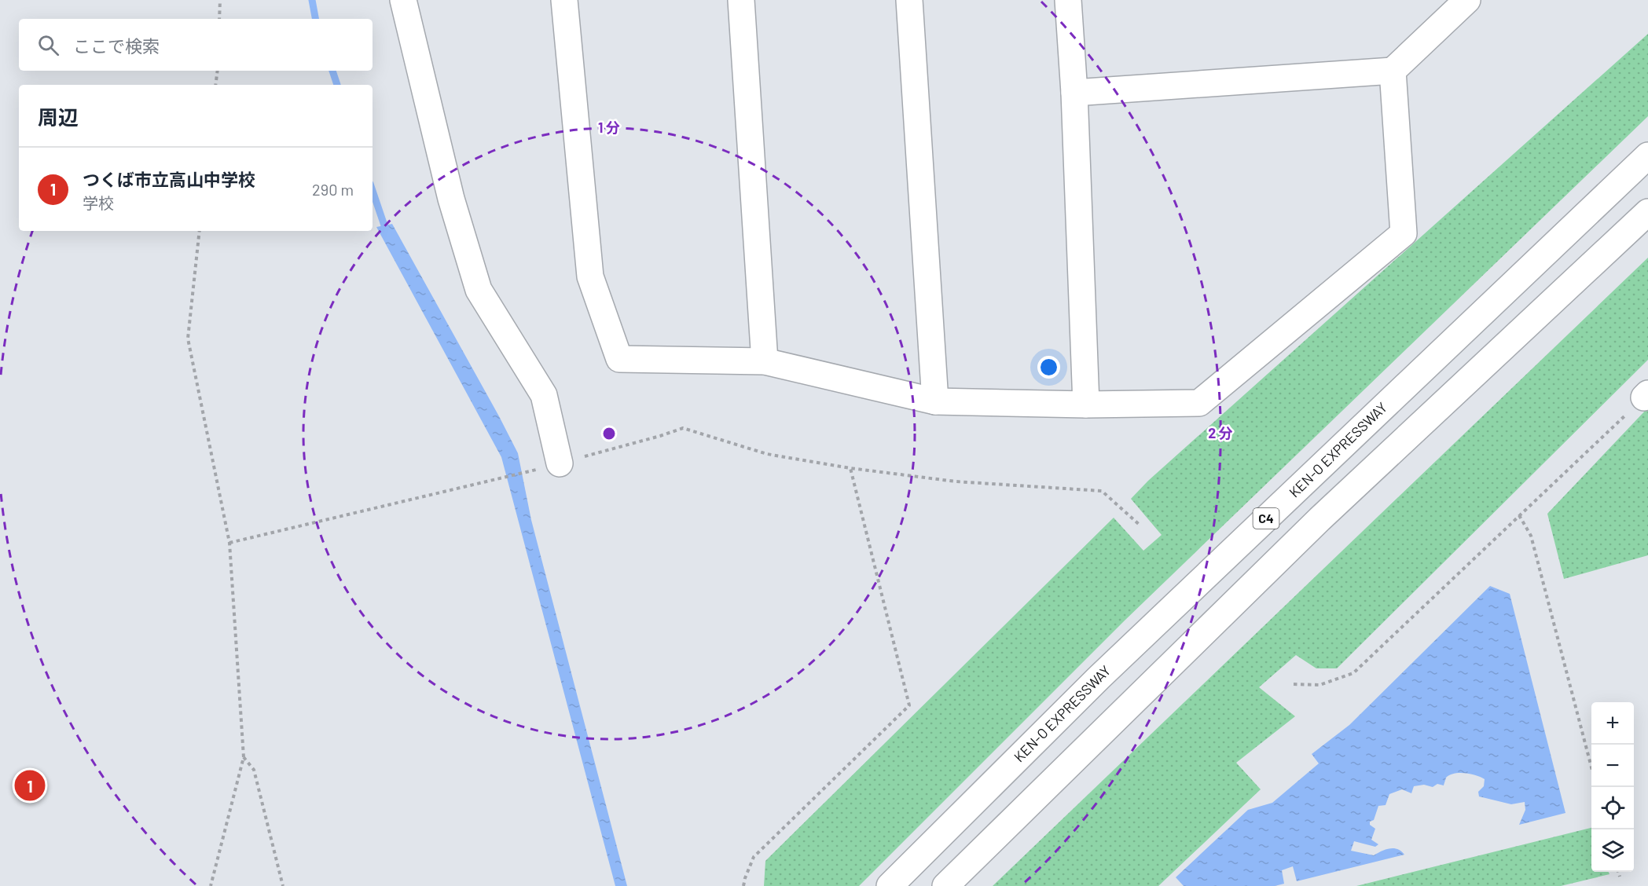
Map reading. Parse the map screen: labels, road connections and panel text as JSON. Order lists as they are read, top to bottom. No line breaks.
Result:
{"streets":{"main road":["KEN-O EXPRESSWAY","C4"]},"page":{"search":"ここで検索","heading":"周辺","list":[{"mark":"1","name":"つくば市立高山中学校","note":"学校","value":"290 m"}],"map_buttons":["+","−"],"pins":"1"},"rings":["1 分","2 分"]}
